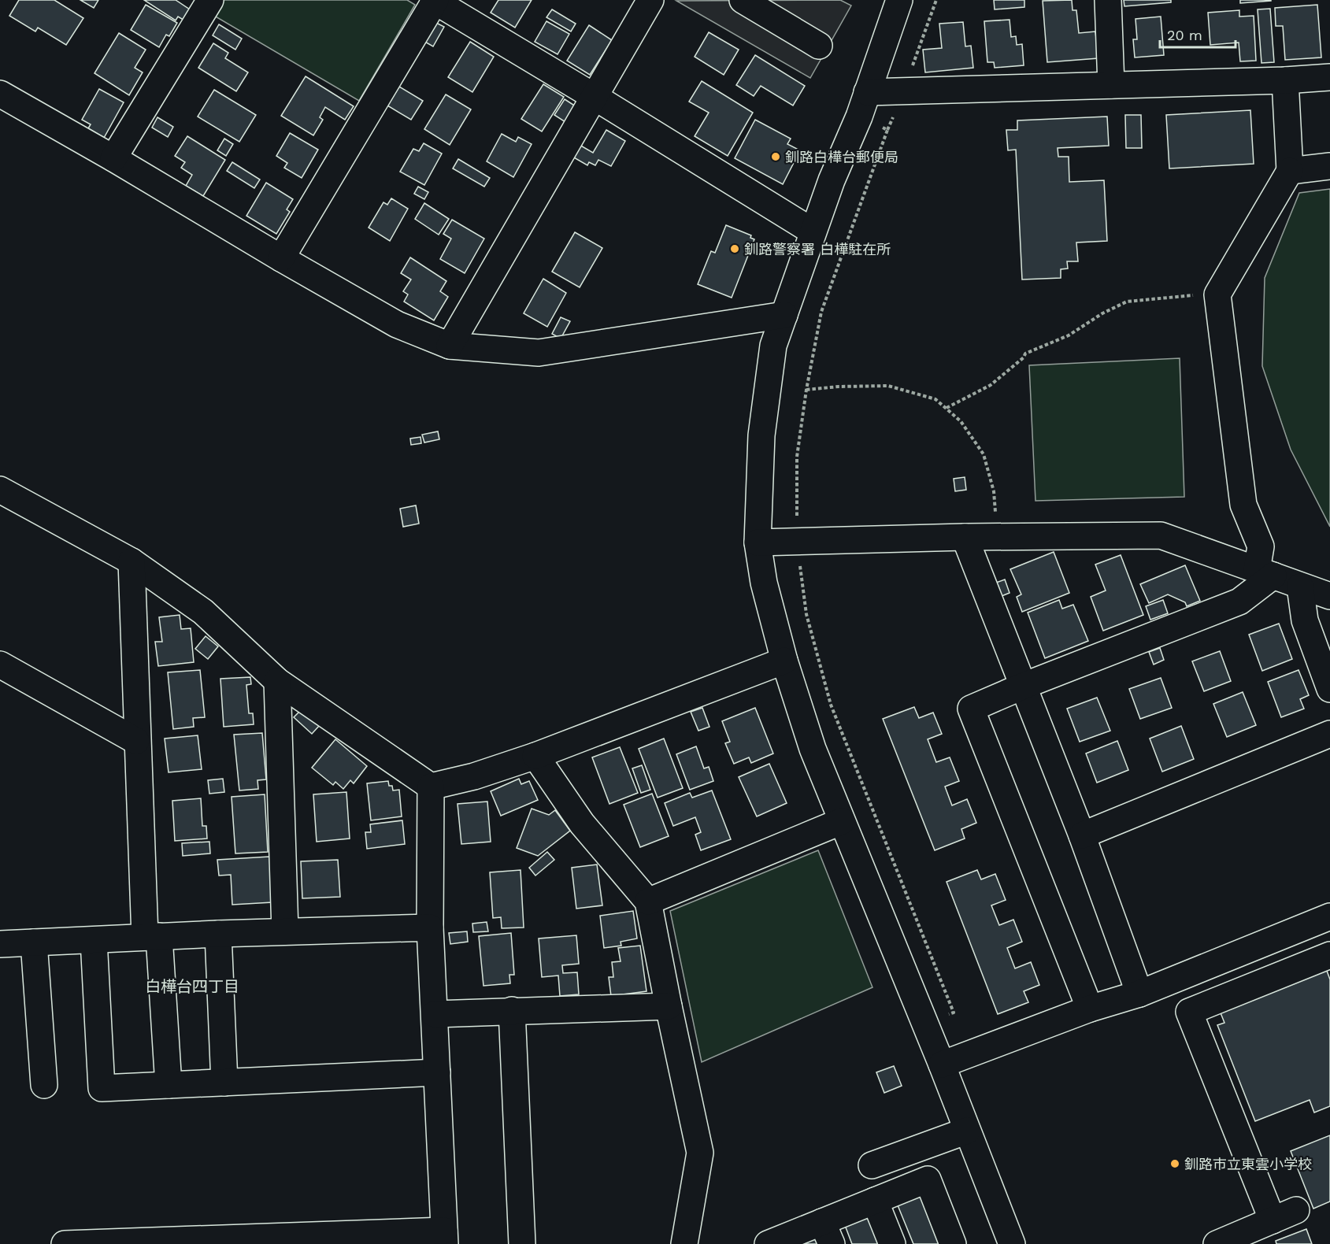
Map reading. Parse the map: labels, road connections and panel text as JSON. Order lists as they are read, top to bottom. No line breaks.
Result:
{"districts":["白樺台四丁目"],"places":["釧路白樺台郵便局","釧路警察署 白樺駐在所","釧路市立東雲小学校"],"scale_bar":"20 m"}
